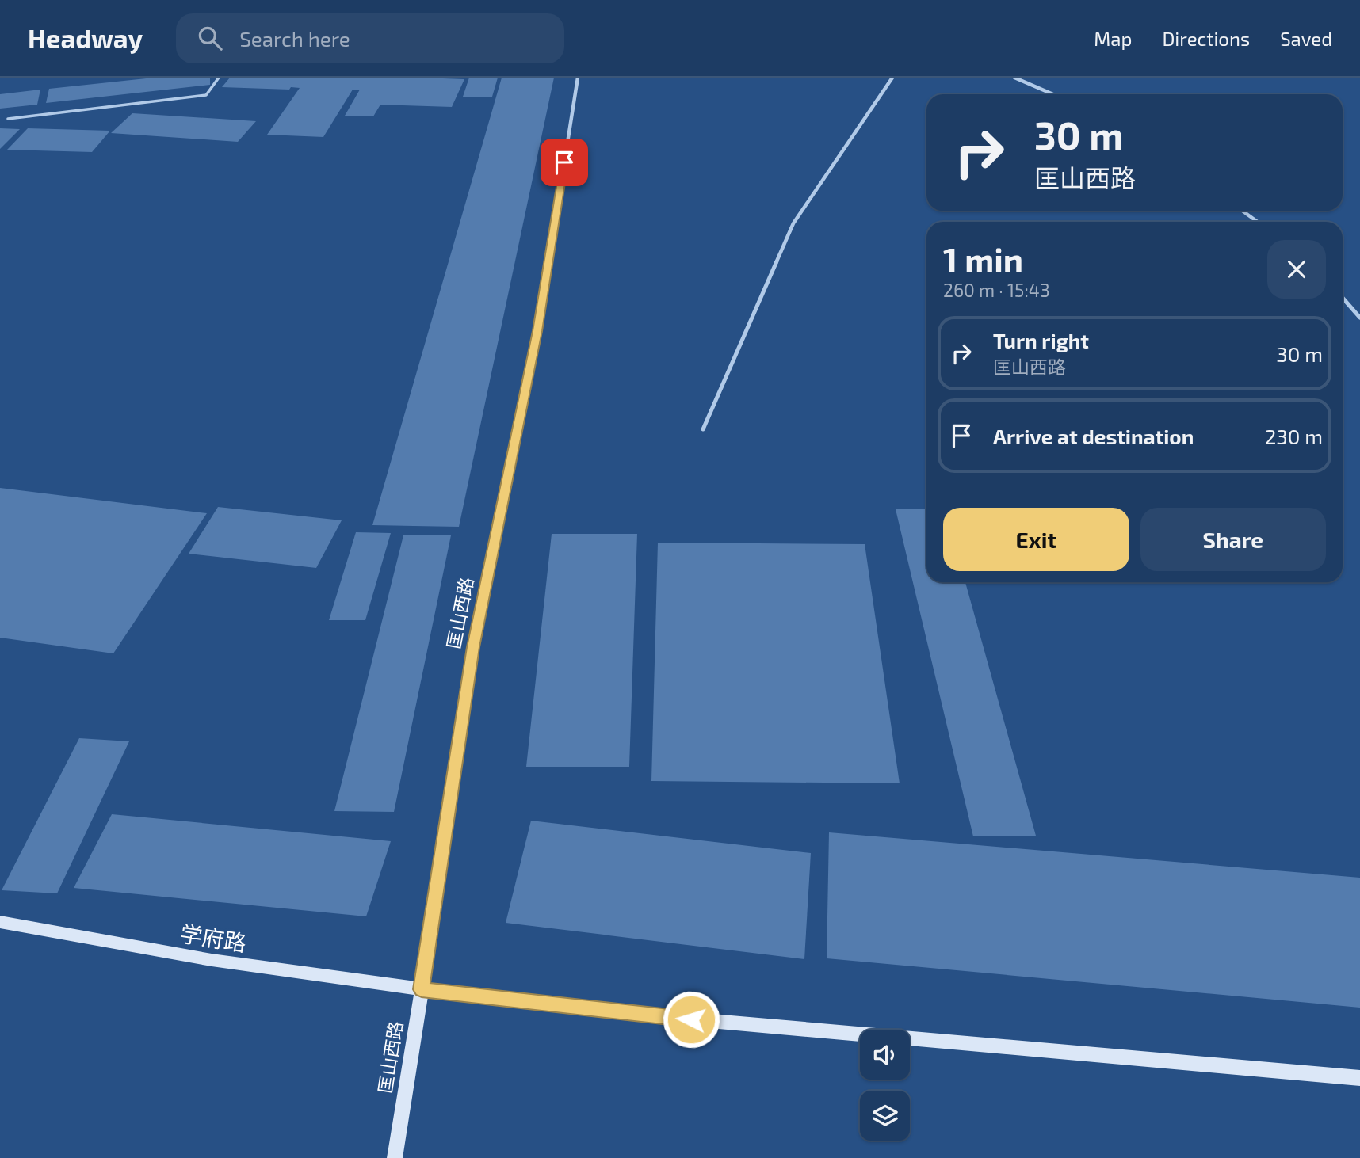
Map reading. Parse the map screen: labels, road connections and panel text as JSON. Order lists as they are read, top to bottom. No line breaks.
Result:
{"streets":{"main road":["匡山西路","学府路"]},"crossings":[["匡山西路","学府路"]],"page":{"header":"Headway","search":"Search here","nav":["Map","Directions","Saved"],"turn":["30 m","匡山西路"],"heading":["1 min","260 m · 15:43"],"list":[{"name":"Turn right","note":"匡山西路","value":"30 m"},{"name":"Arrive at destination","value":"230 m"}],"buttons":["Exit","Share"]}}
